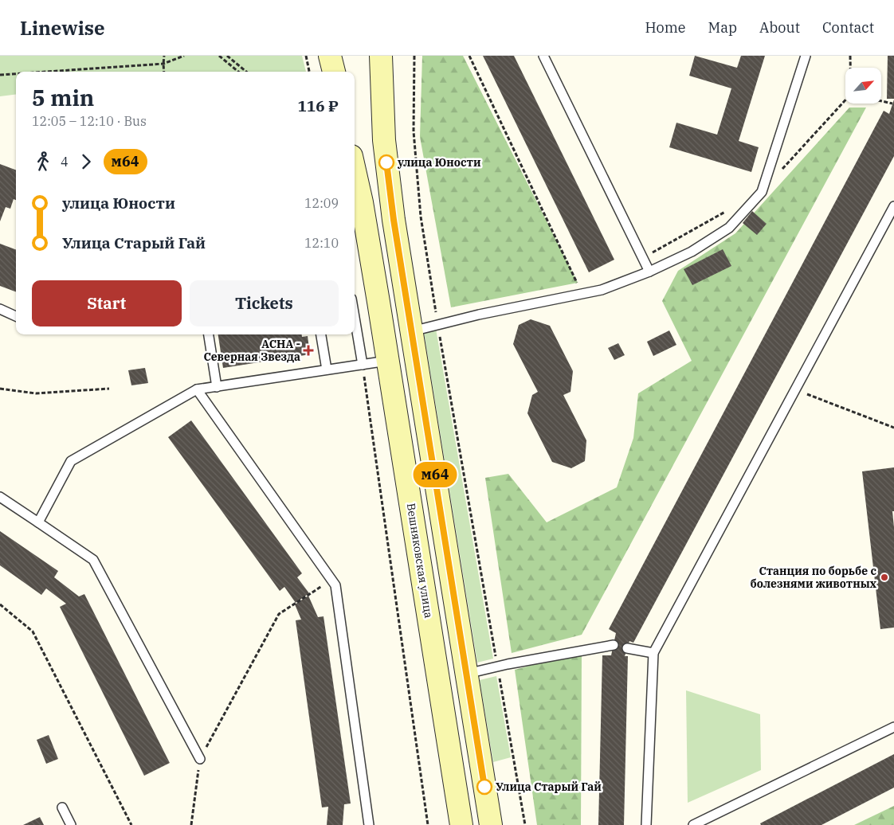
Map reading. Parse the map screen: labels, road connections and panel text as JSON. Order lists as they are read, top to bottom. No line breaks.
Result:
{"streets":{"main road":["Вешняковская улица"]},"places":{"other":["улица Юности","Станция по борьбе с болезнями животных","Улица Старый Гай"],"health":["АСНА - Северная Звезда"]},"lines":["bus line м64"],"north":"top right","page":{"header":"Linewise","nav":["Home","Map","About","Contact"],"on_map":"м64","heading":["5 min","12:05 – 12:10 · Bus","116 ₽"],"legs":["4","м64"],"list":[{"name":"улица Юности","value":"12:09"},{"name":"Улица Старый Гай","value":"12:10"}],"buttons":["Start","Tickets"]}}
